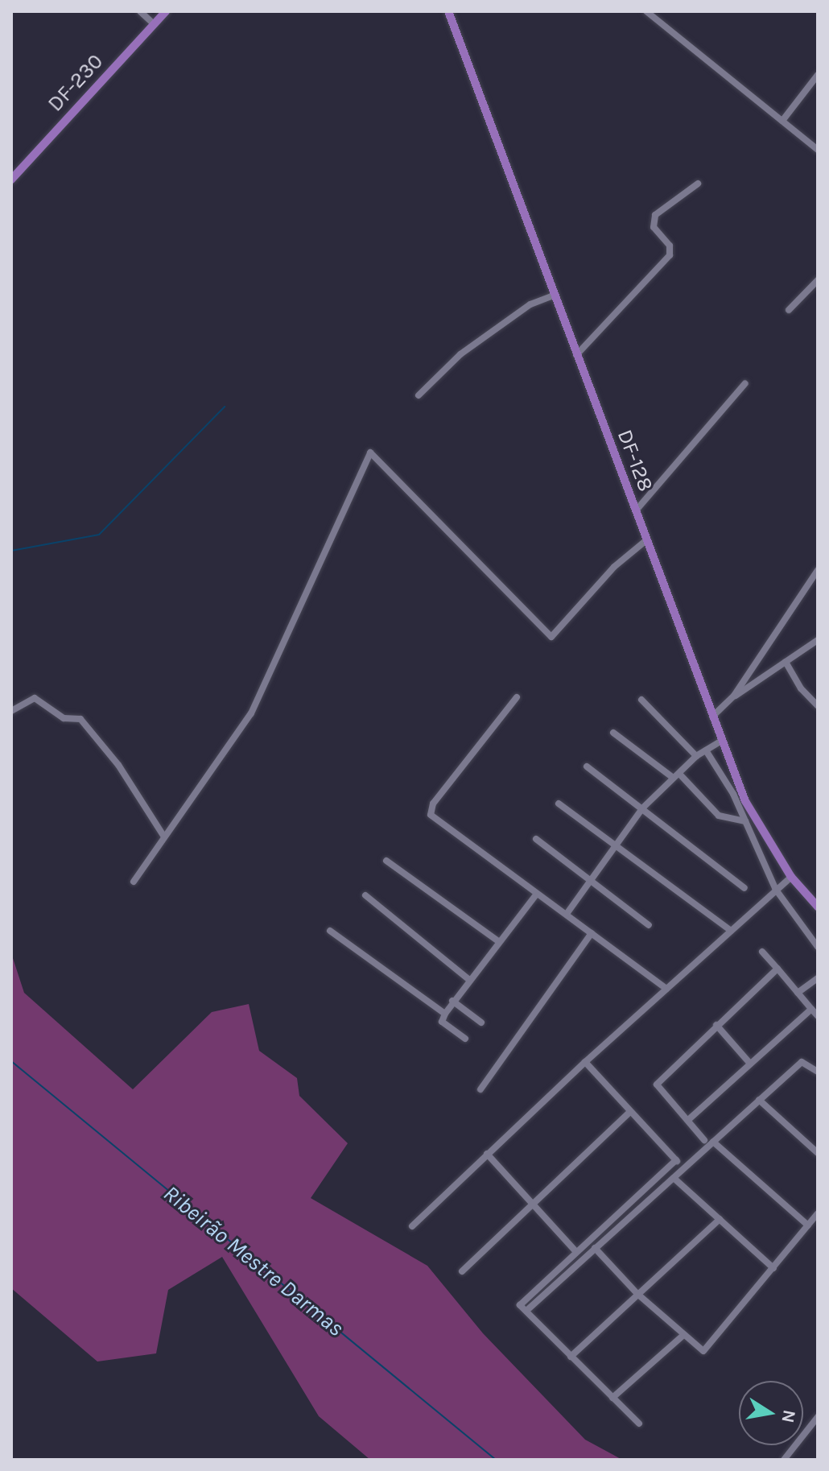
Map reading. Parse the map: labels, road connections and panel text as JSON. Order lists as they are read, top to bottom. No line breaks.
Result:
{"streets":{"main road":["DF-230","DF-128"]},"water":["Ribeirão Mestre Darmas"],"north":"right"}
